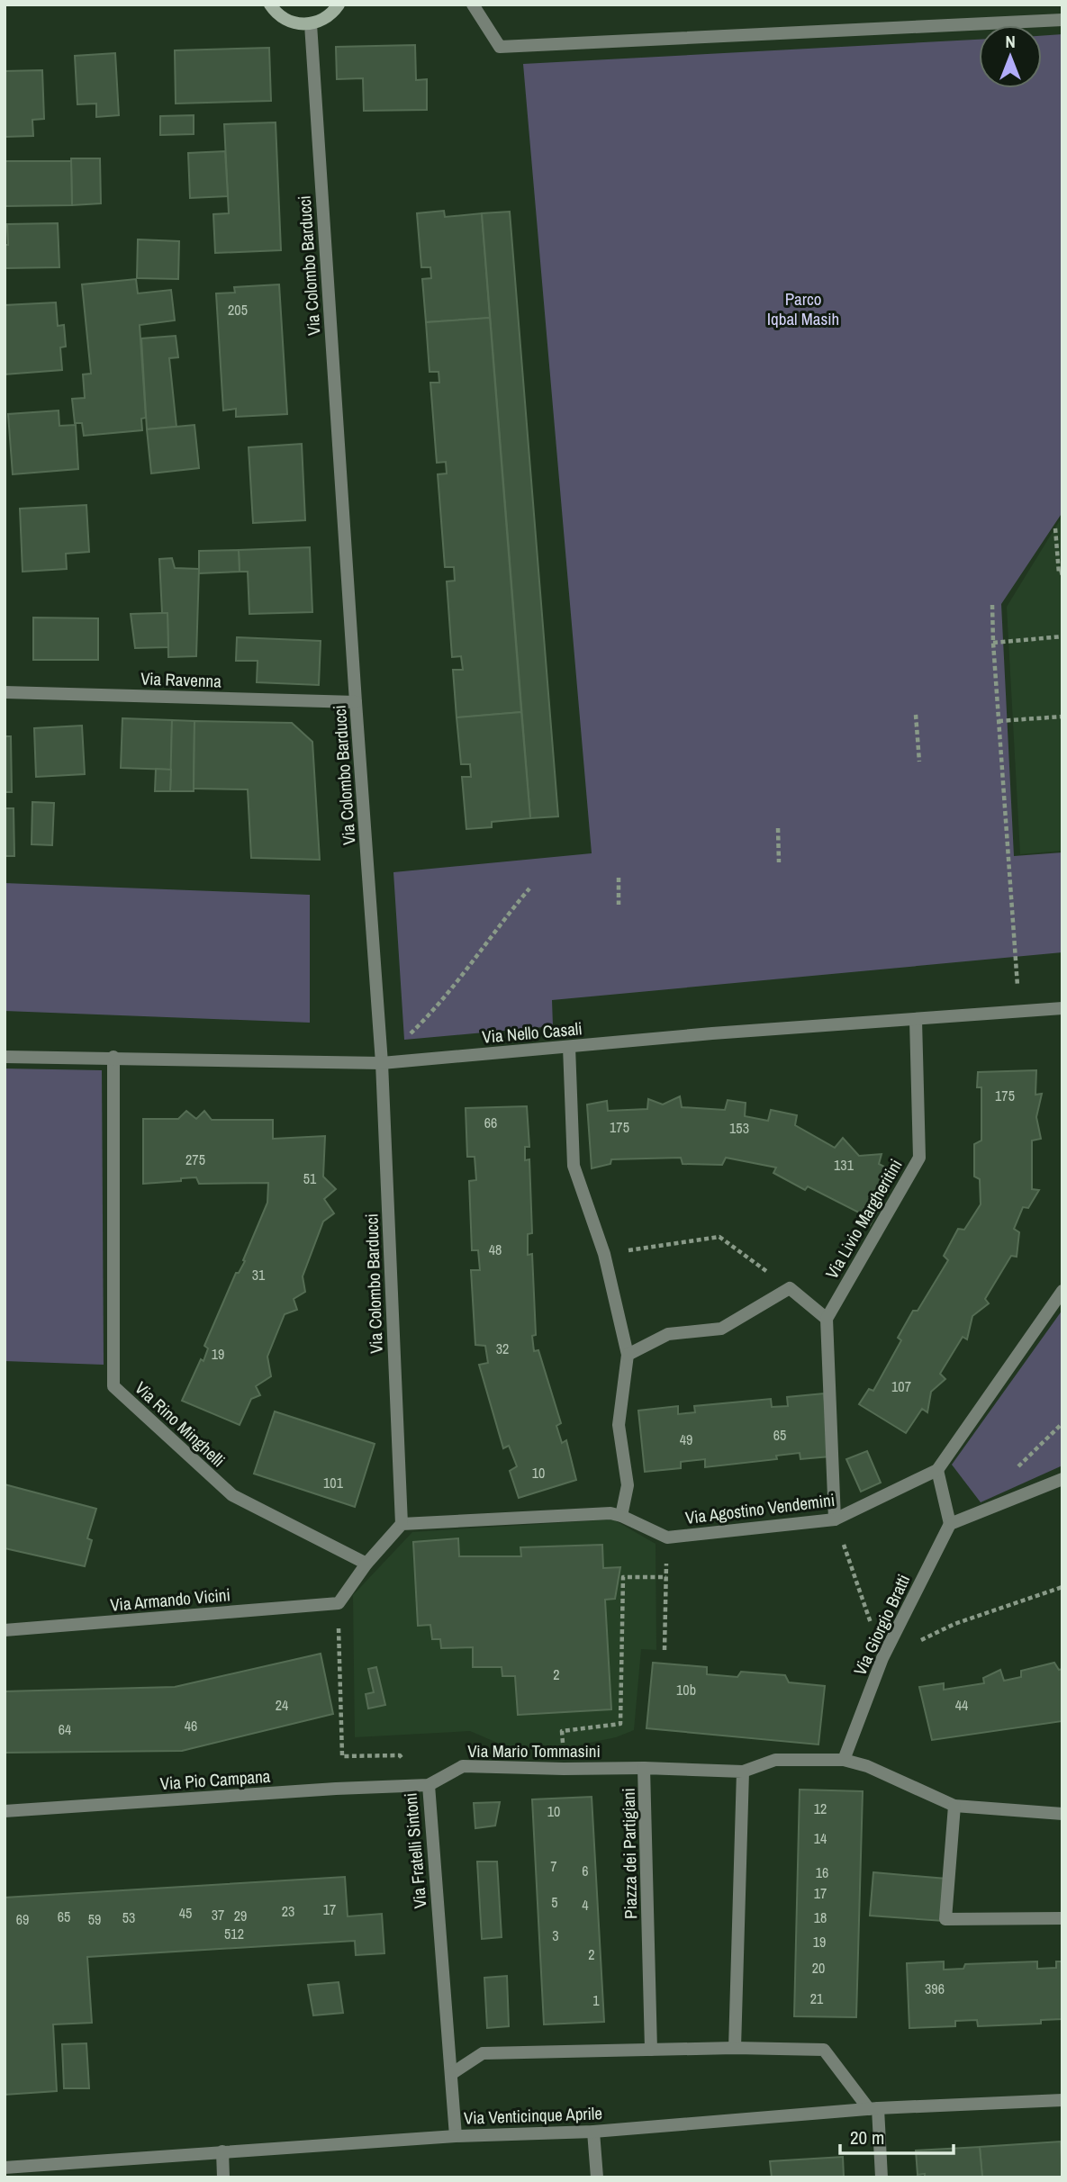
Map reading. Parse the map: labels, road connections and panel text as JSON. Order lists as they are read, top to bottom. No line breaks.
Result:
{"streets":{"street":["Via Colombo Barducci","Via Ravenna","Via Nello Casali","Via Livio Margheritini","Via Rino Minghelli","Via Agostino Vendemini","Via Armando Vicini","Via Giorgio Bratti","Via Mario Tommasini","Via Pio Campana","Via Fratelli Sintoni","Piazza dei Partigiani","Via Venticinque Aprile"]},"crossings":[["Via Colombo Barducci","Via Ravenna"],["Via Colombo Barducci","Via Nello Casali"],["Via Colombo Barducci","Via Agostino Vendemini"],["Via Nello Casali","Via Livio Margheritini"],["Via Nello Casali","Via Rino Minghelli"],["Via Armando Vicini","Via Fratelli Sintoni"],["Via Mario Tommasini","Via Pio Campana"],["Via Mario Tommasini","Via Fratelli Sintoni"],["Via Mario Tommasini","Piazza dei Partigiani"],["Via Pio Campana","Via Fratelli Sintoni"],["Via Fratelli Sintoni","Via Venticinque Aprile"]],"parks":["Parco Iqbal Masih"],"house_numbers":["205","175","66","175","153","275","131","51","48","31","32","19","107","65","49","10","101","2","10b","24","44","46","64","12","10","14","7","6","16","17","5","4","17","23","45","37","29","65","53","18","69","59","512","3","19","2","20","396","21","1"],"scale_bar":"20 m","north":"top"}
